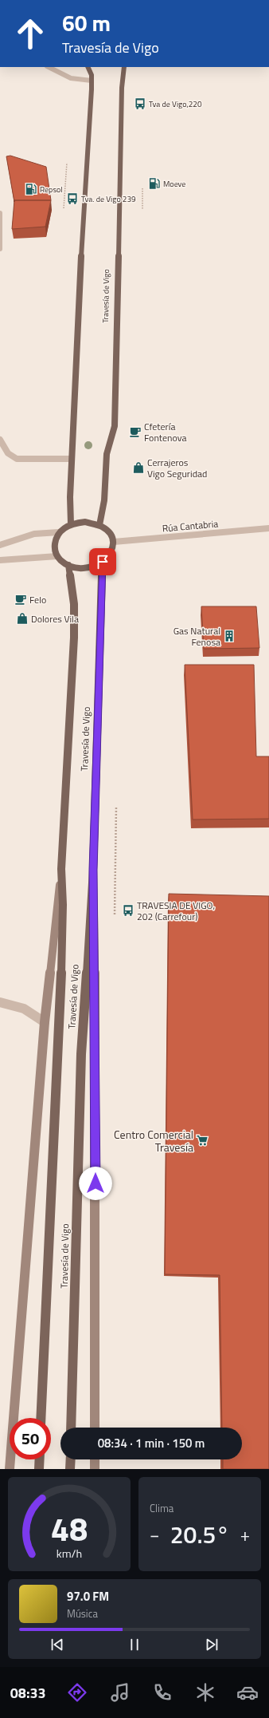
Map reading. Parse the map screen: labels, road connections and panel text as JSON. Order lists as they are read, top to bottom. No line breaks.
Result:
{"streets":{"main road":["Travesía de Vigo"],"street":["Rúa Cantabria"]},"crossings":[["Travesía de Vigo","Rúa Cantabria"]],"places":{"bus stop":["Tva de Vigo,220","Tva. de Vigo 239","TRAVESIA DE VIGO, 202 (Carrefour)"],"fuel station":["Moeve","Repsol"],"cafe":["Cfetería Fontenova","Felo"],"shop":["Cerrajeros Vigo Seguridad","Dolores Vila"],"building":["Gas Natural Fenosa"],"supermarket":["Centro Comercial Travesía"]},"page":{"turn":["60 m","Travesía de Vigo"],"limit":"50","trip":"08:34 · 1 min · 150 m","tile":"Clima","heat":["−","20.5°","+"],"song":["97.0 FM","Música"],"tabs":"08:33","gauge":["48","km/h"]}}
